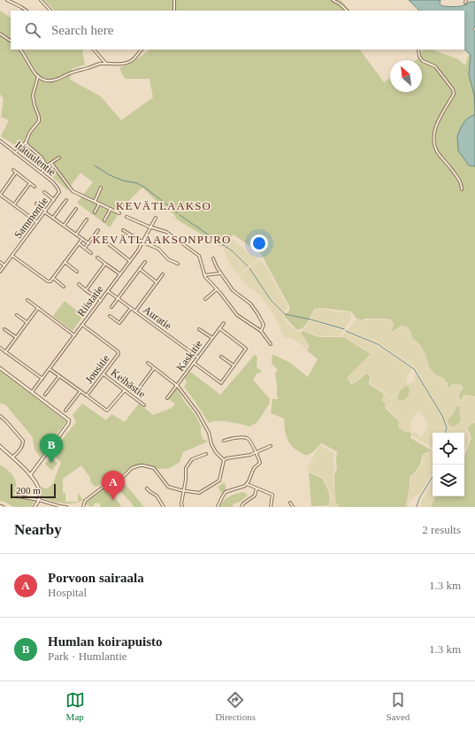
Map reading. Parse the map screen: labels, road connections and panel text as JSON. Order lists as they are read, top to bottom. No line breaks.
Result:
{"streets":{"street":["Itätuulentie","Sammontie","Riistatie","Auratie","Kaskitie","Jousitie","Keihästie"]},"crossings":[["Itätuulentie","Sammontie"],["Riistatie","Auratie"],["Riistatie","Jousitie"],["Auratie","Kaskitie"],["Jousitie","Keihästie"]],"districts":["KEVÄTLAAKSO","KEVÄTLAAKSONPURO"],"scale_bar":"200 m","north":"top left","page":{"search":"Search here","pins":["B","A"],"scale":"200 m","heading":["Nearby","2 results"],"list":[{"mark":"A","name":"Porvoon sairaala","note":"Hospital","value":"1.3 km"},{"mark":"B","name":"Humlan koirapuisto","note":"Park · Humlantie","value":"1.3 km"}],"nav":["Map","Directions","Saved"]}}
